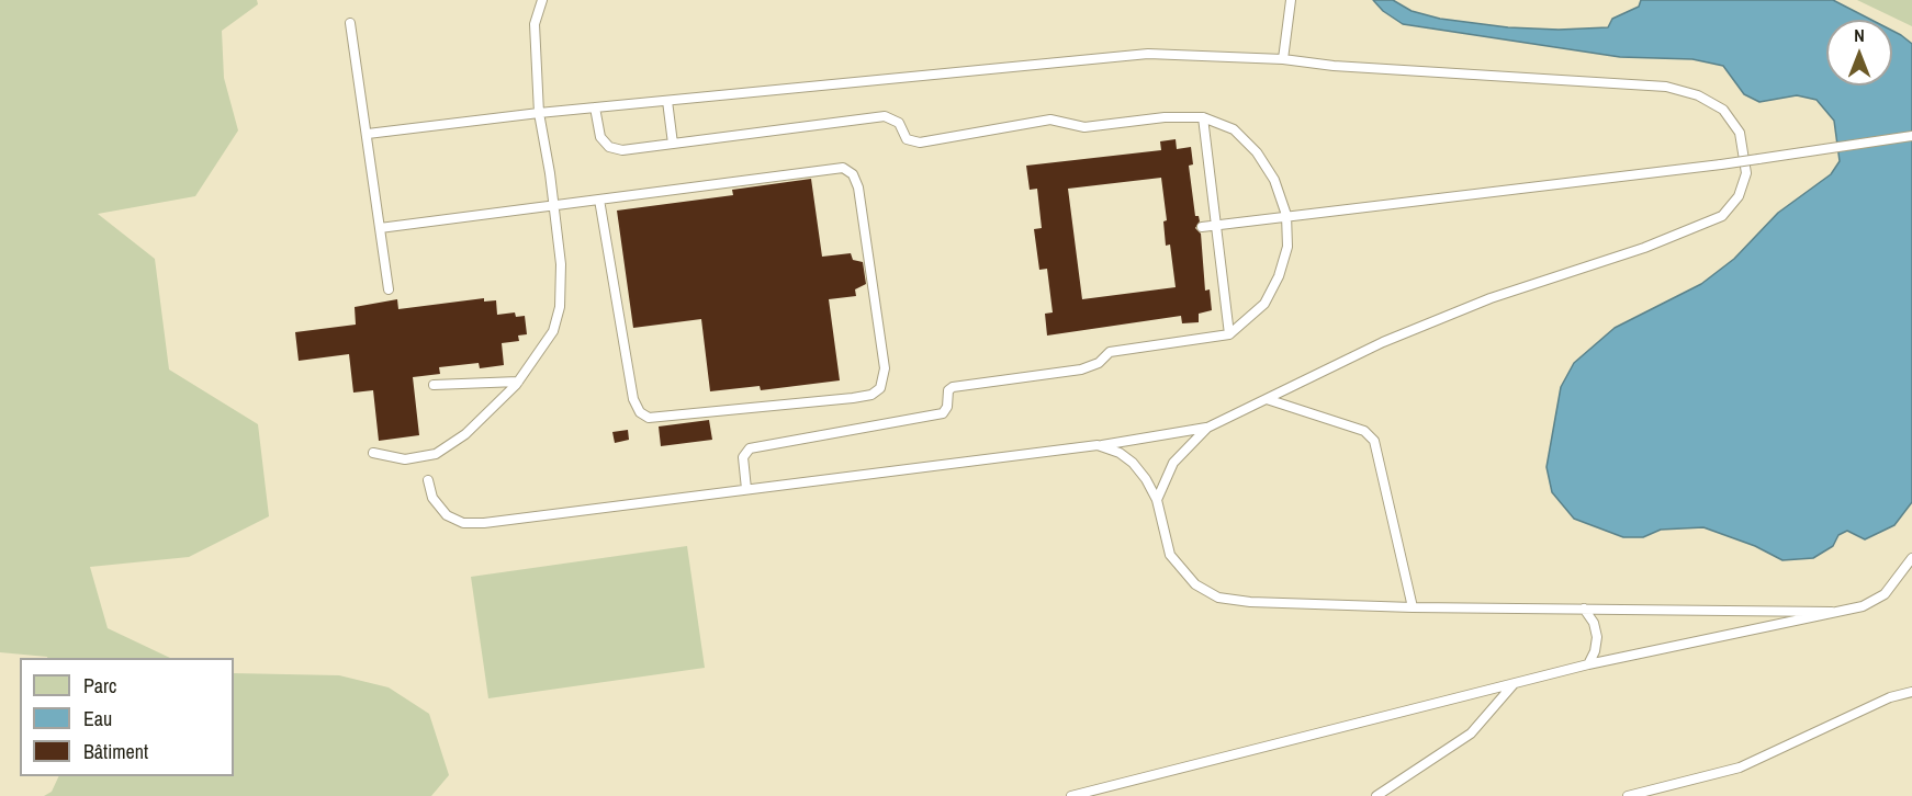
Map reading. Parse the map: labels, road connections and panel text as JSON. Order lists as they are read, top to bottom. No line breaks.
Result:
{"legend":["Parc","Eau","Bâtiment"],"north":"top"}
